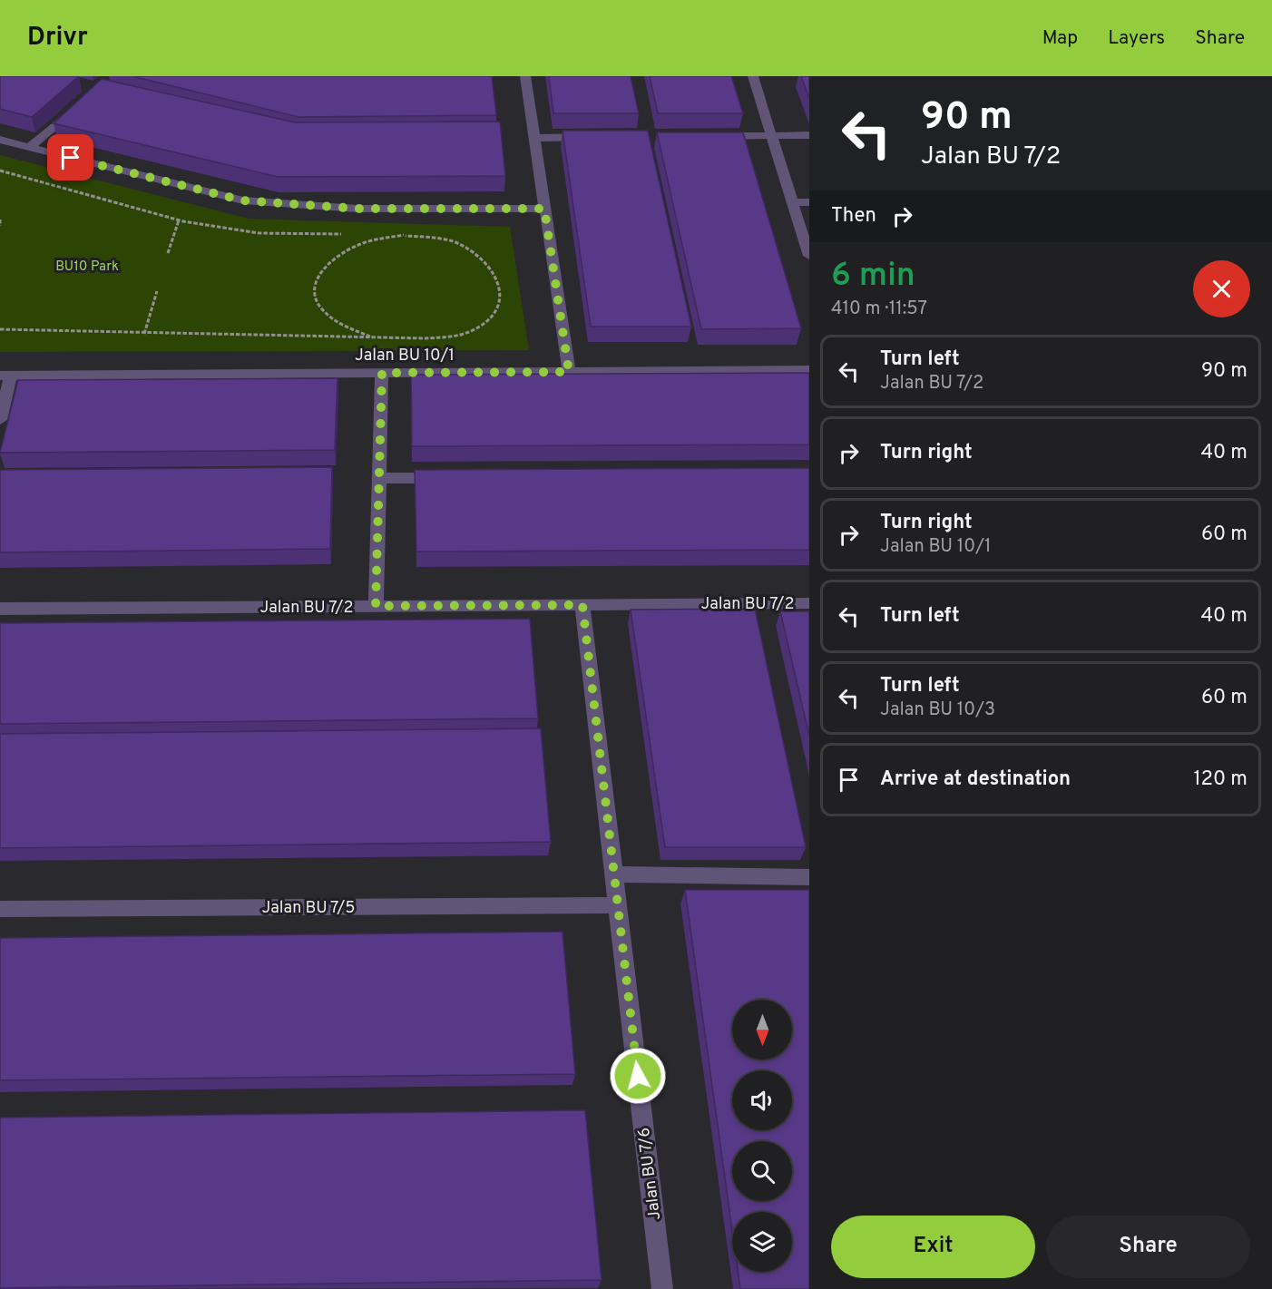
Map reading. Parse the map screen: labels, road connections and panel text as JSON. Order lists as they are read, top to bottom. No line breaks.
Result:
{"streets":{"street":["Jalan BU 10/1","Jalan BU 7/2","Jalan BU 7/5","Jalan BU 7/6"]},"crossings":[["Jalan BU 7/2","Jalan BU 7/6"],["Jalan BU 7/5","Jalan BU 7/6"]],"parks":["BU10 Park"],"north":"bottom","page":{"header":"Drivr","nav":["Map","Layers","Share"],"turn":["90 m","Jalan BU 7/2"],"then":"Then","heading":["6 min","410 m · 11:57"],"list":[{"name":"Turn left","note":"Jalan BU 7/2","value":"90 m"},{"name":"Turn right","value":"40 m"},{"name":"Turn right","note":"Jalan BU 10/1","value":"60 m"},{"name":"Turn left","value":"40 m"},{"name":"Turn left","note":"Jalan BU 10/3","value":"60 m"},{"name":"Arrive at destination","value":"120 m"}],"buttons":["Exit","Share"]}}
